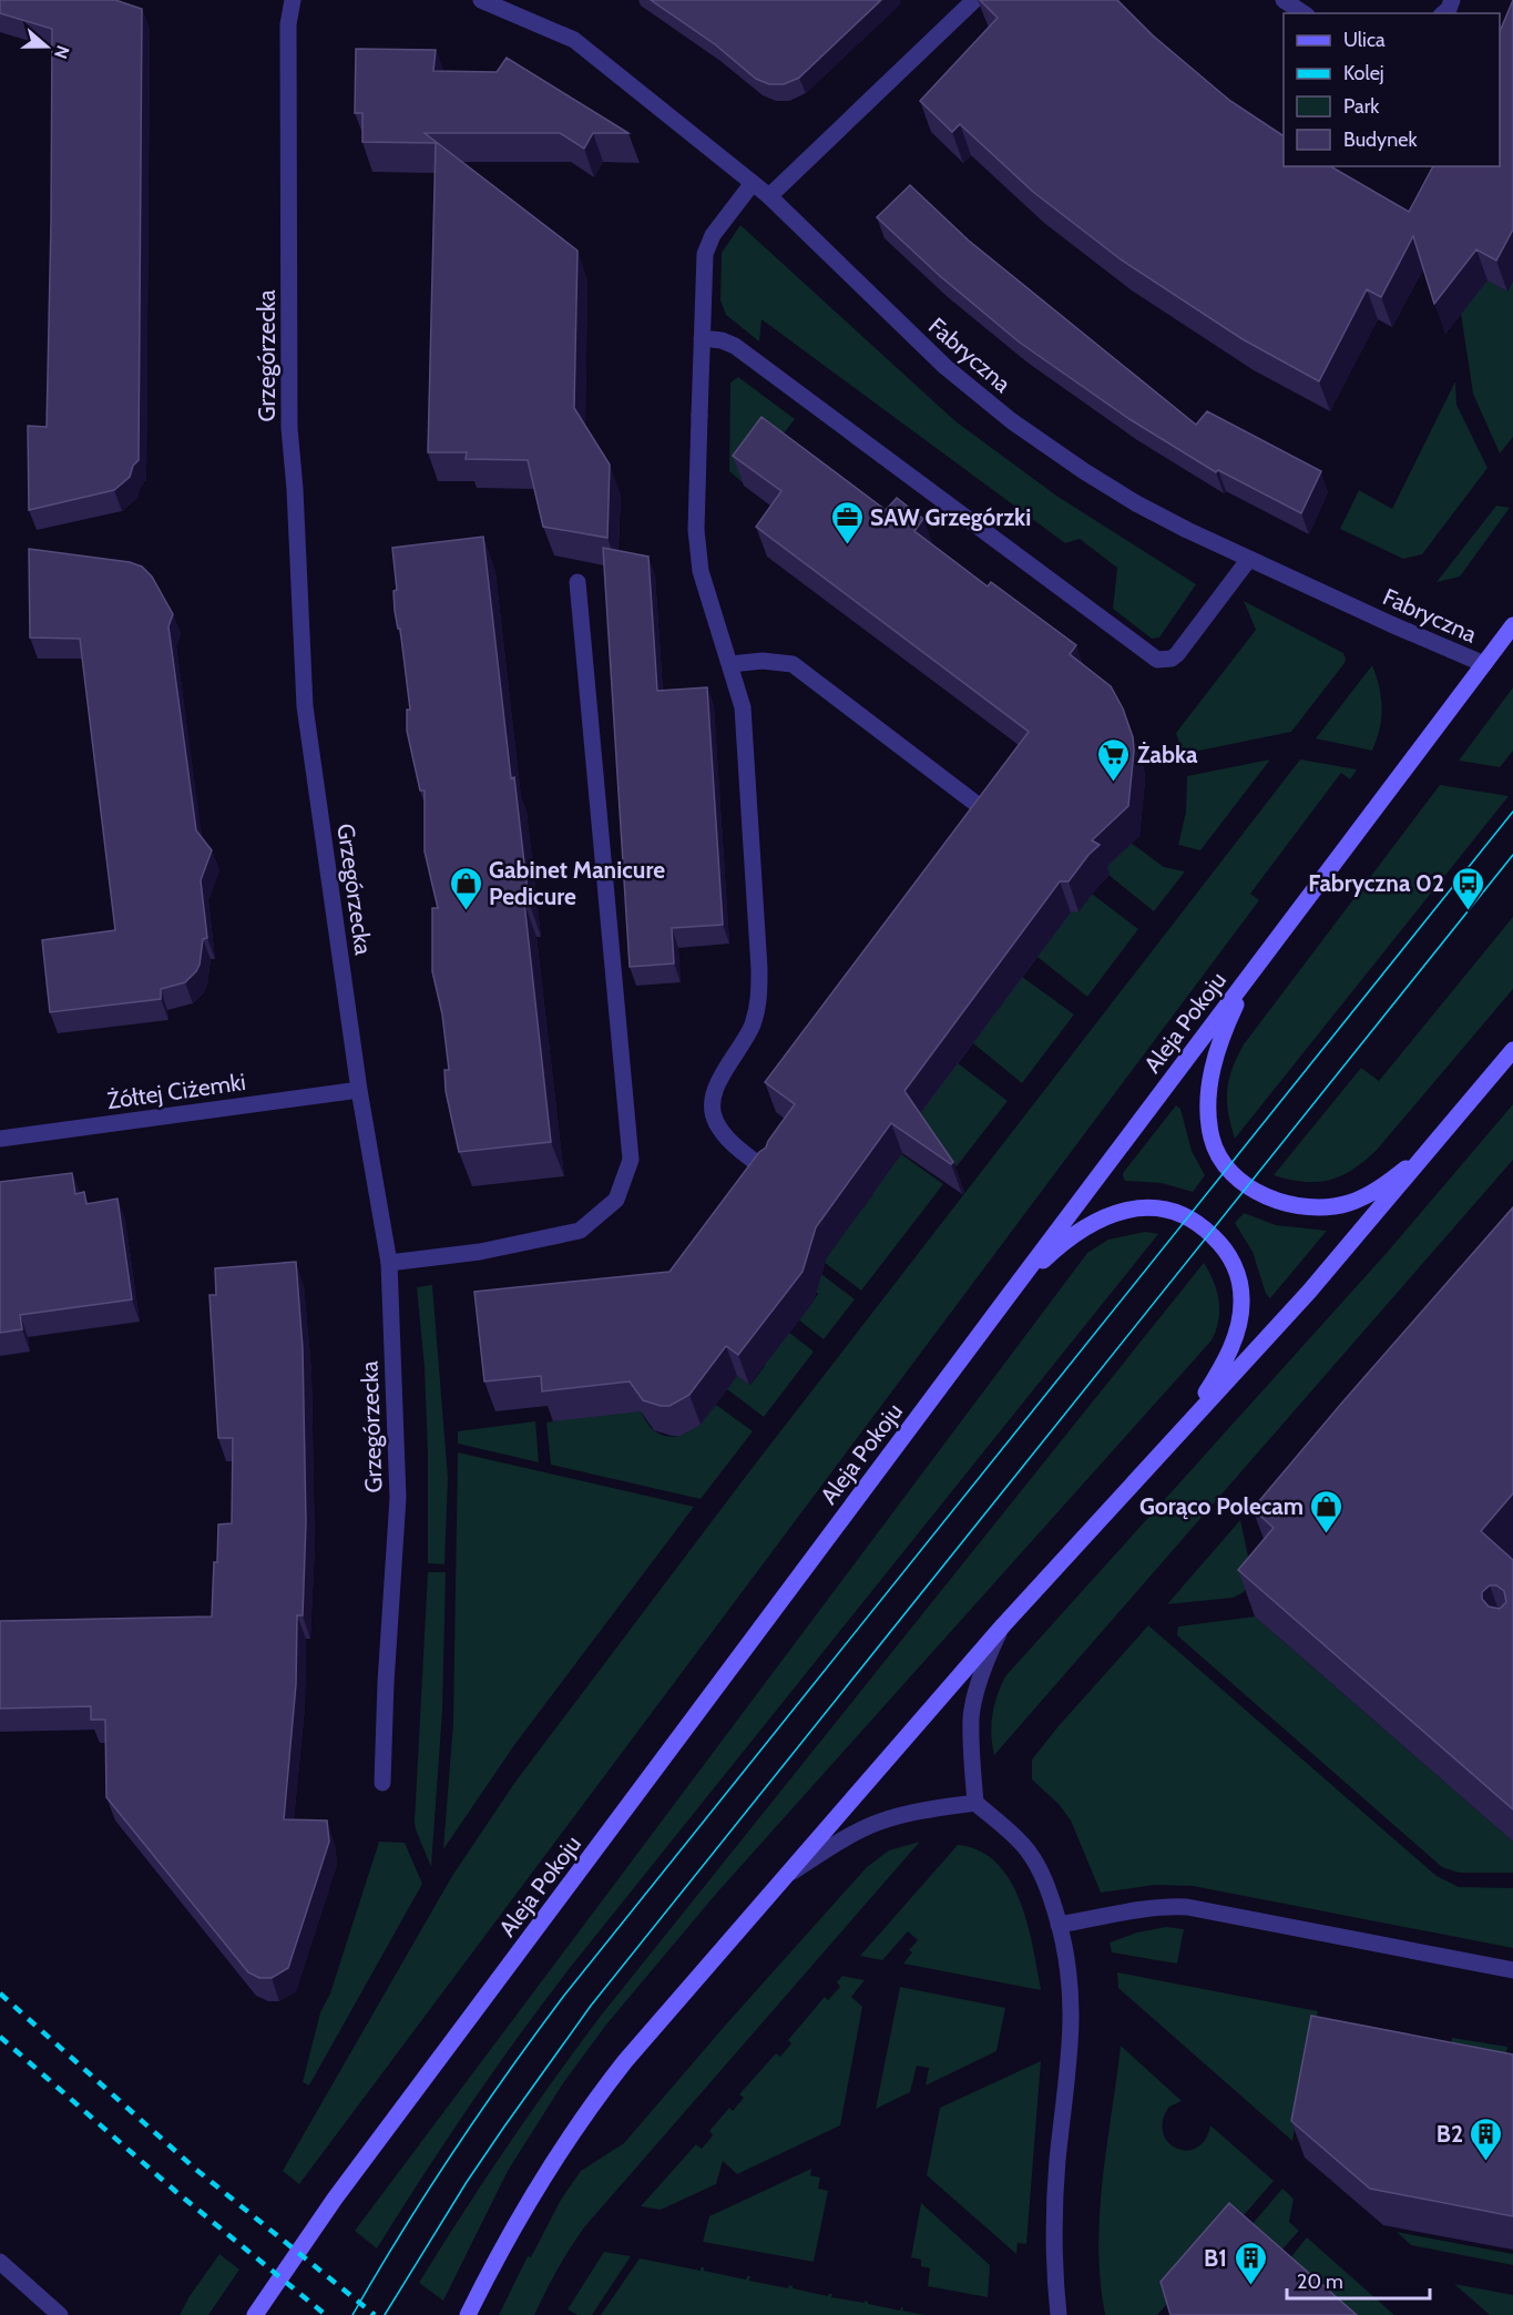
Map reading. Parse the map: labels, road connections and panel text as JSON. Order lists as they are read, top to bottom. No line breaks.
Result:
{"streets":{"main road":["Aleja Pokoju"],"street":["Fabryczna","Grzegórzecka","Żółtej Ciżemki"]},"crossings":[["Fabryczna","Aleja Pokoju"],["Grzegórzecka","Żółtej Ciżemki"]],"places":{"office":["SAW Grzegórzki"],"supermarket":["Żabka"],"shop":["Gabinet Manicure Pedicure","Gorąco Polecam"],"bus stop":["Fabryczna 02"],"building":["B2","B1"]},"legend":["Ulica","Kolej","Park","Budynek"],"scale_bar":"20 m","north":"right"}
